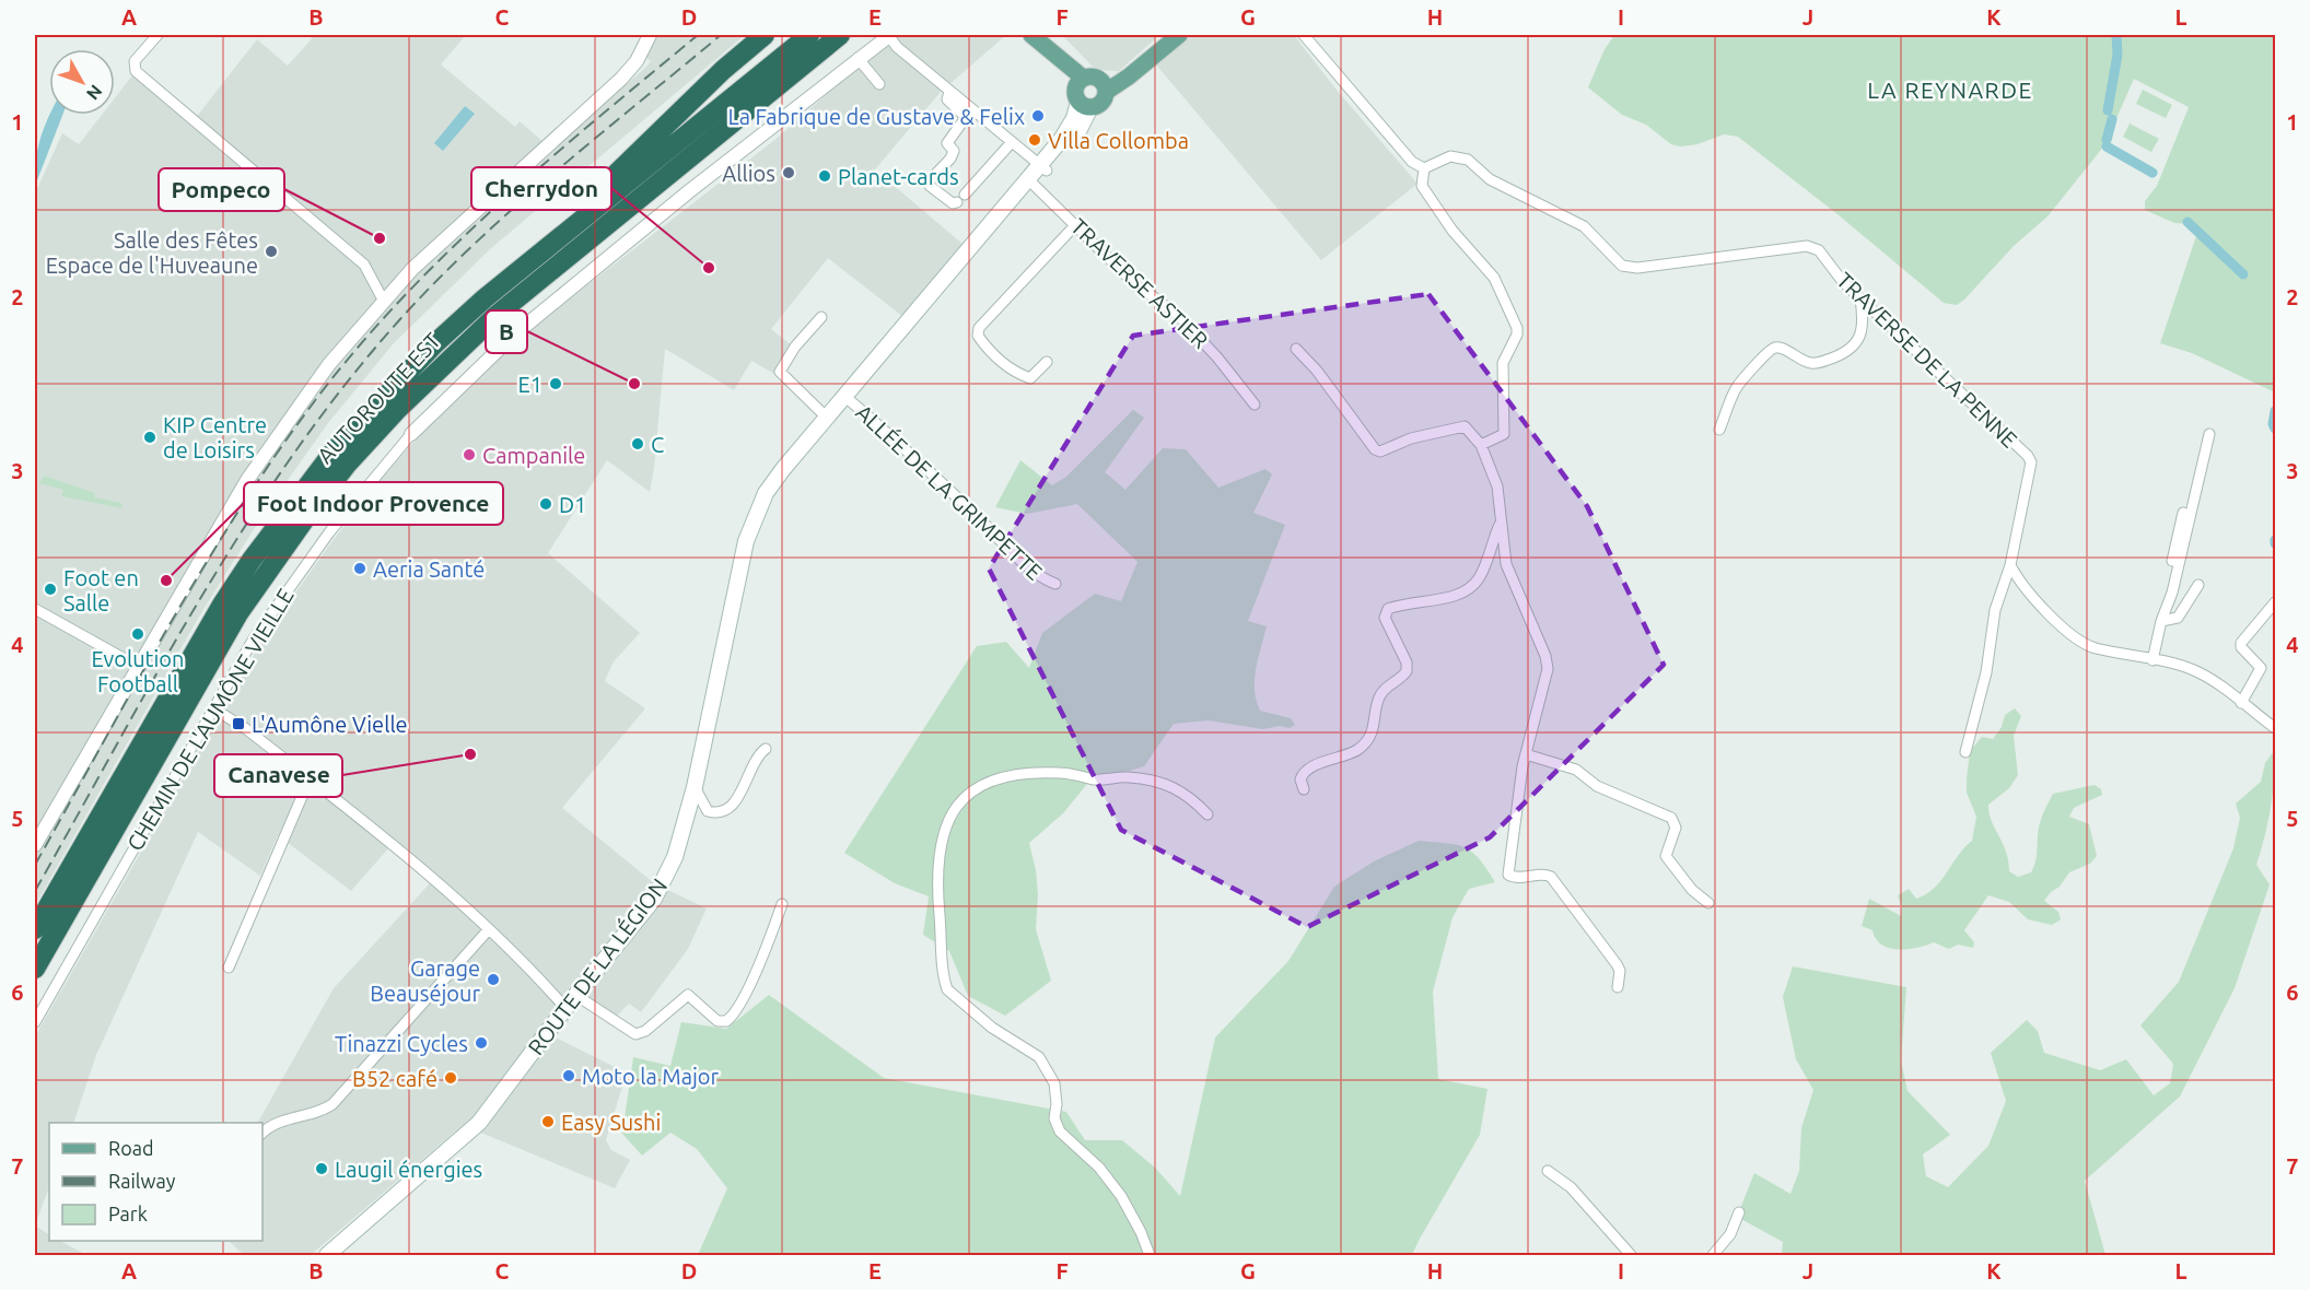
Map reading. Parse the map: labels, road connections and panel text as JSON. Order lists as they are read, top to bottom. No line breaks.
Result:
{"streets":{"highway":["AUTOROUTE EST"],"main road":["ROUTE DE LA LÉGION"],"street":["TRAVERSE ASTIER","TRAVERSE DE LA PENNE","ALLÉE DE LA GRIMPETTE","CHEMIN DE L'AUMÔNE VIEILLE"]},"crossings":[["TRAVERSE ASTIER","ROUTE DE LA LÉGION"],["ALLÉE DE LA GRIMPETTE","ROUTE DE LA LÉGION"]],"districts":["LA REYNARDE"],"places":{"other":["La Fabrique de Gustave & Felix","Villa Collomba","Allios","Planet-cards","Pompeco","Salle des Fêtes Espace de l'Huveaune","Cherrydon","E1","B","KIP Centre de Loisirs","C","Campanile","D1","Aeria Santé","Foot Indoor Provence","Foot en Salle","Evolution Football","Canavese","Garage Beauséjour","Tinazzi Cycles","Moto la Major","B52 café","Easy Sushi","Laugil énergies"],"transit":["L'Aumône Vielle"]},"legend":["Road","Railway","Park"],"north":"bottom right","grid":{"columns":["A","B","C","D","E","F","G","H","I","J","K","L"],"rows":["1","2","3","4","5","6","7"]}}
